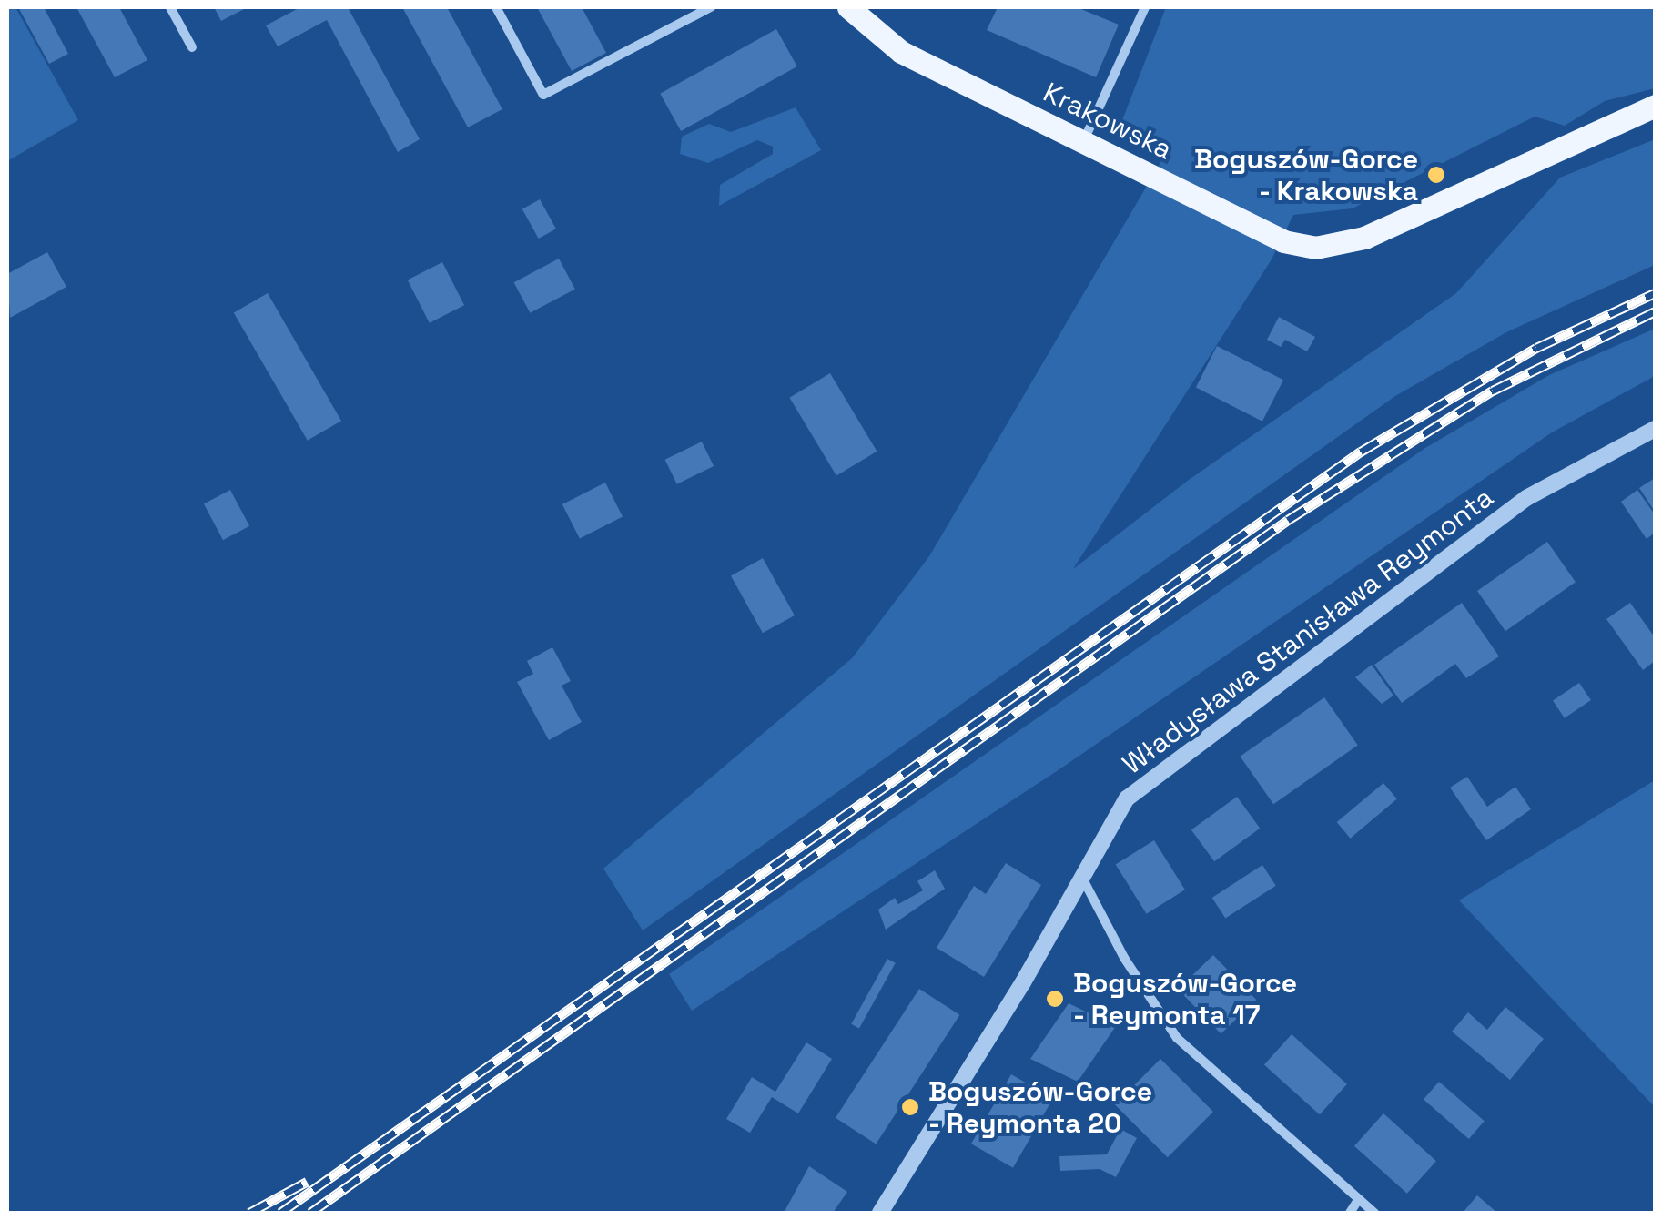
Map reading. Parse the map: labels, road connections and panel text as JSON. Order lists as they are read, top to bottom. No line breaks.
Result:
{"streets":{"main road":["Krakowska"],"street":["Władysława Stanisława Reymonta"]},"places":["Boguszów-Gorce - Krakowska","Boguszów-Gorce - Reymonta 17","Boguszów-Gorce - Reymonta 20"]}
